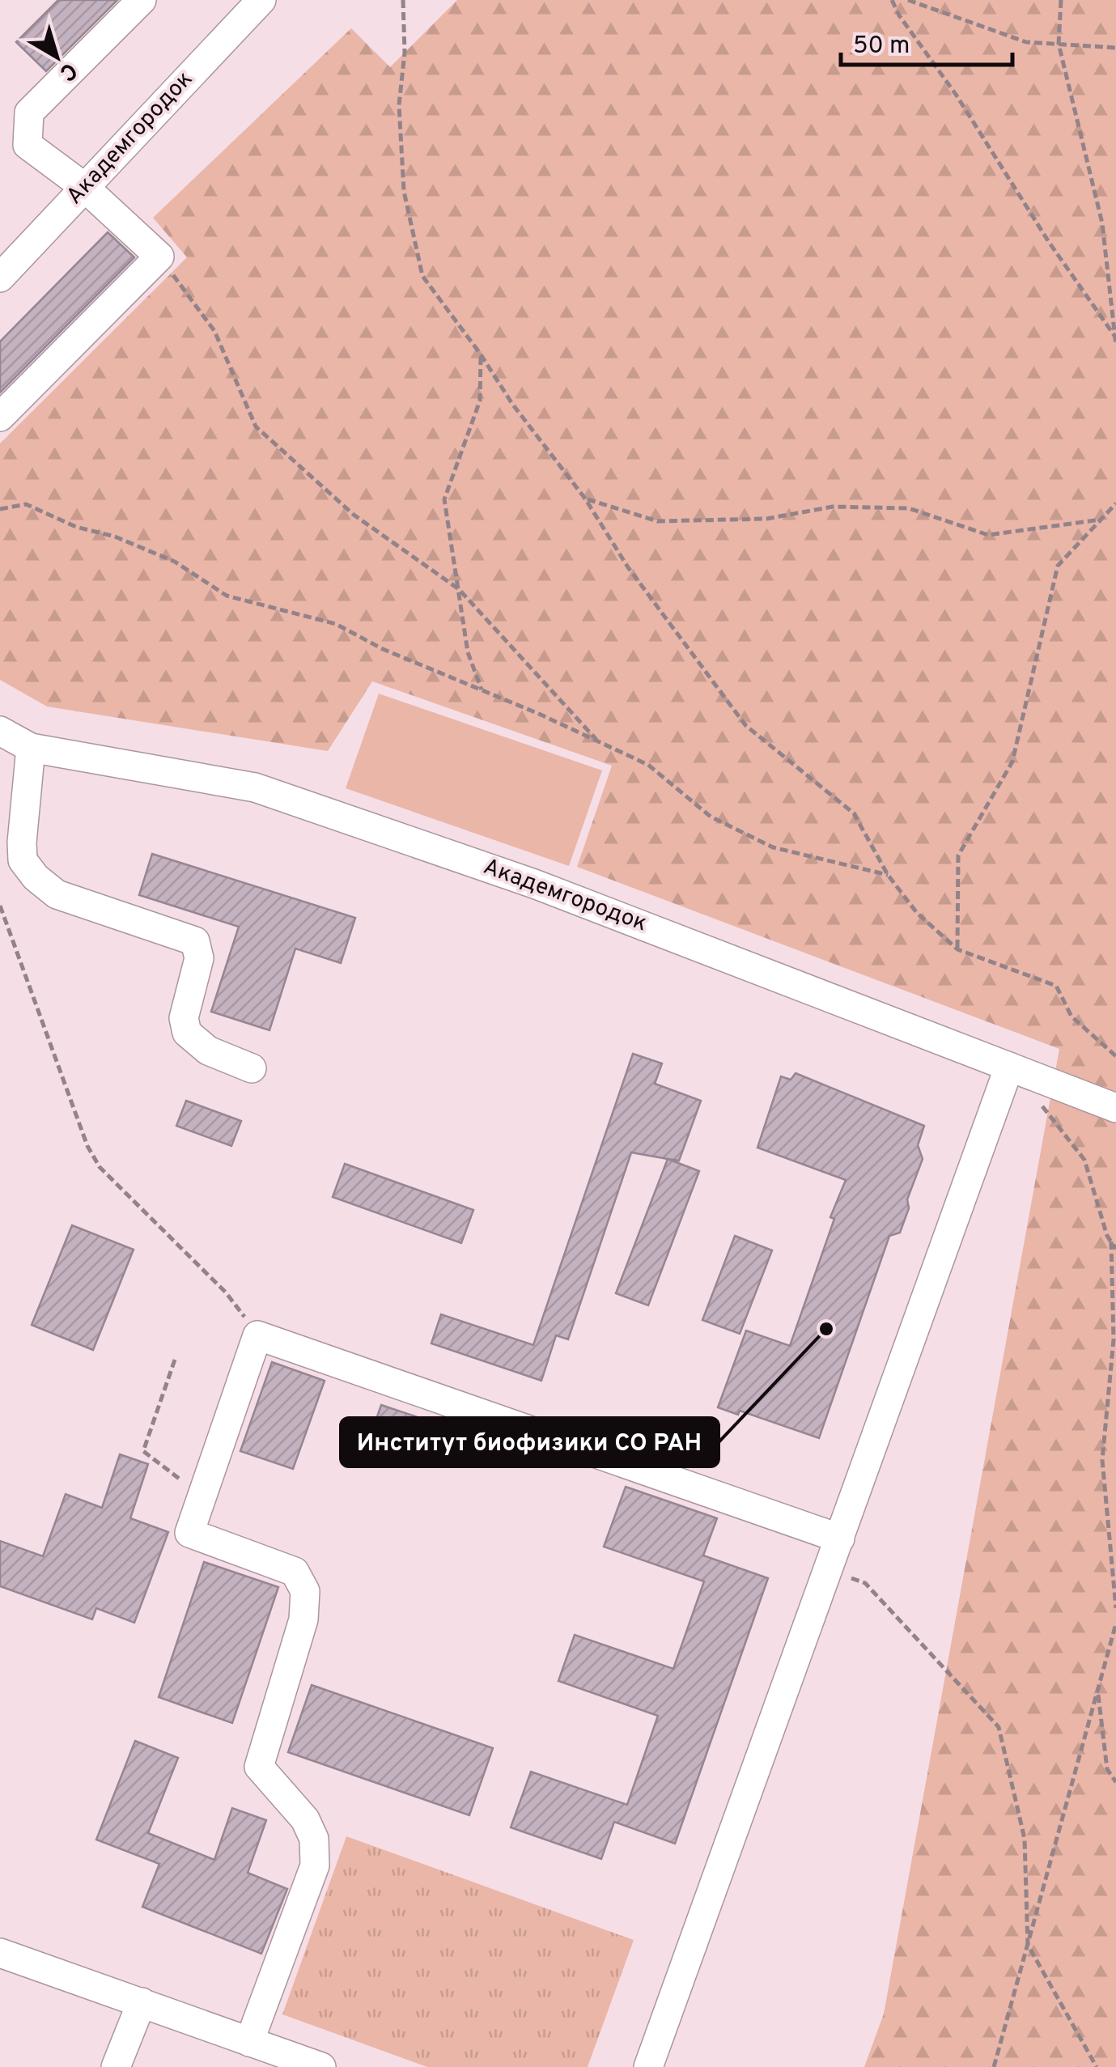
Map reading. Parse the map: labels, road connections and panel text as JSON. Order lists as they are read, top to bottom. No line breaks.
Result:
{"streets":{"street":["Академгородок"]},"places":["Институт биофизики СО РАН"],"scale_bar":"50 m","north":"bottom right"}
